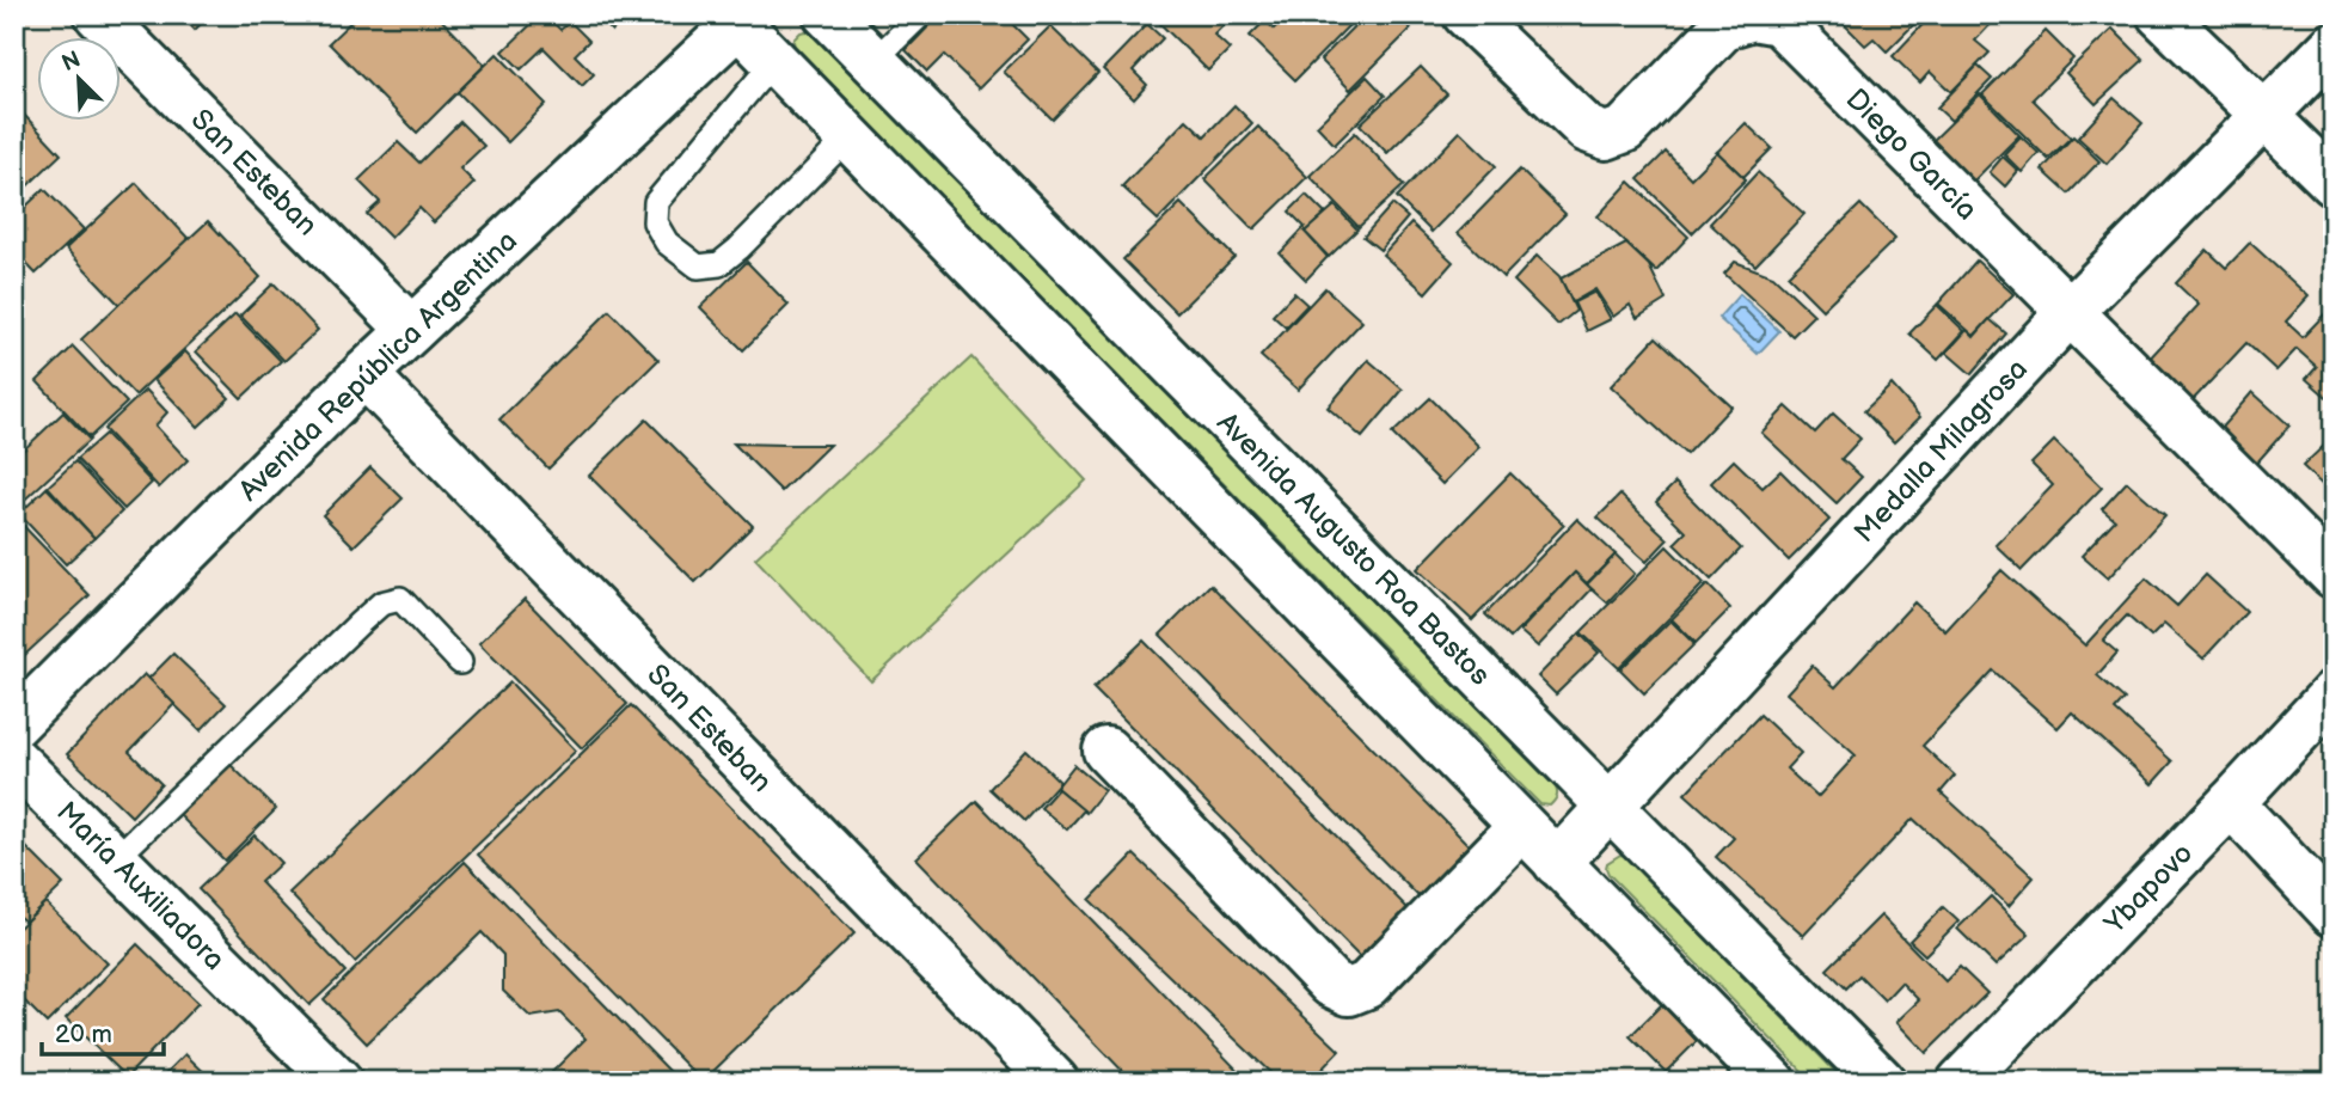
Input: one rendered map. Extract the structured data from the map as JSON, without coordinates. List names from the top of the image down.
{
  "streets": {
    "street": [
      "Diego García",
      "San Esteban",
      "Avenida República Argentina",
      "Medalla Milagrosa",
      "Avenida Augusto Roa Bastos",
      "María Auxiliadora",
      "Ybapovo"
    ]
  },
  "crossings": [
    ["Diego García", "Medalla Milagrosa"],
    ["San Esteban", "Avenida República Argentina"],
    ["Medalla Milagrosa", "Avenida Augusto Roa Bastos"]
  ],
  "scale_bar": "20 m",
  "north": "top left"
}
